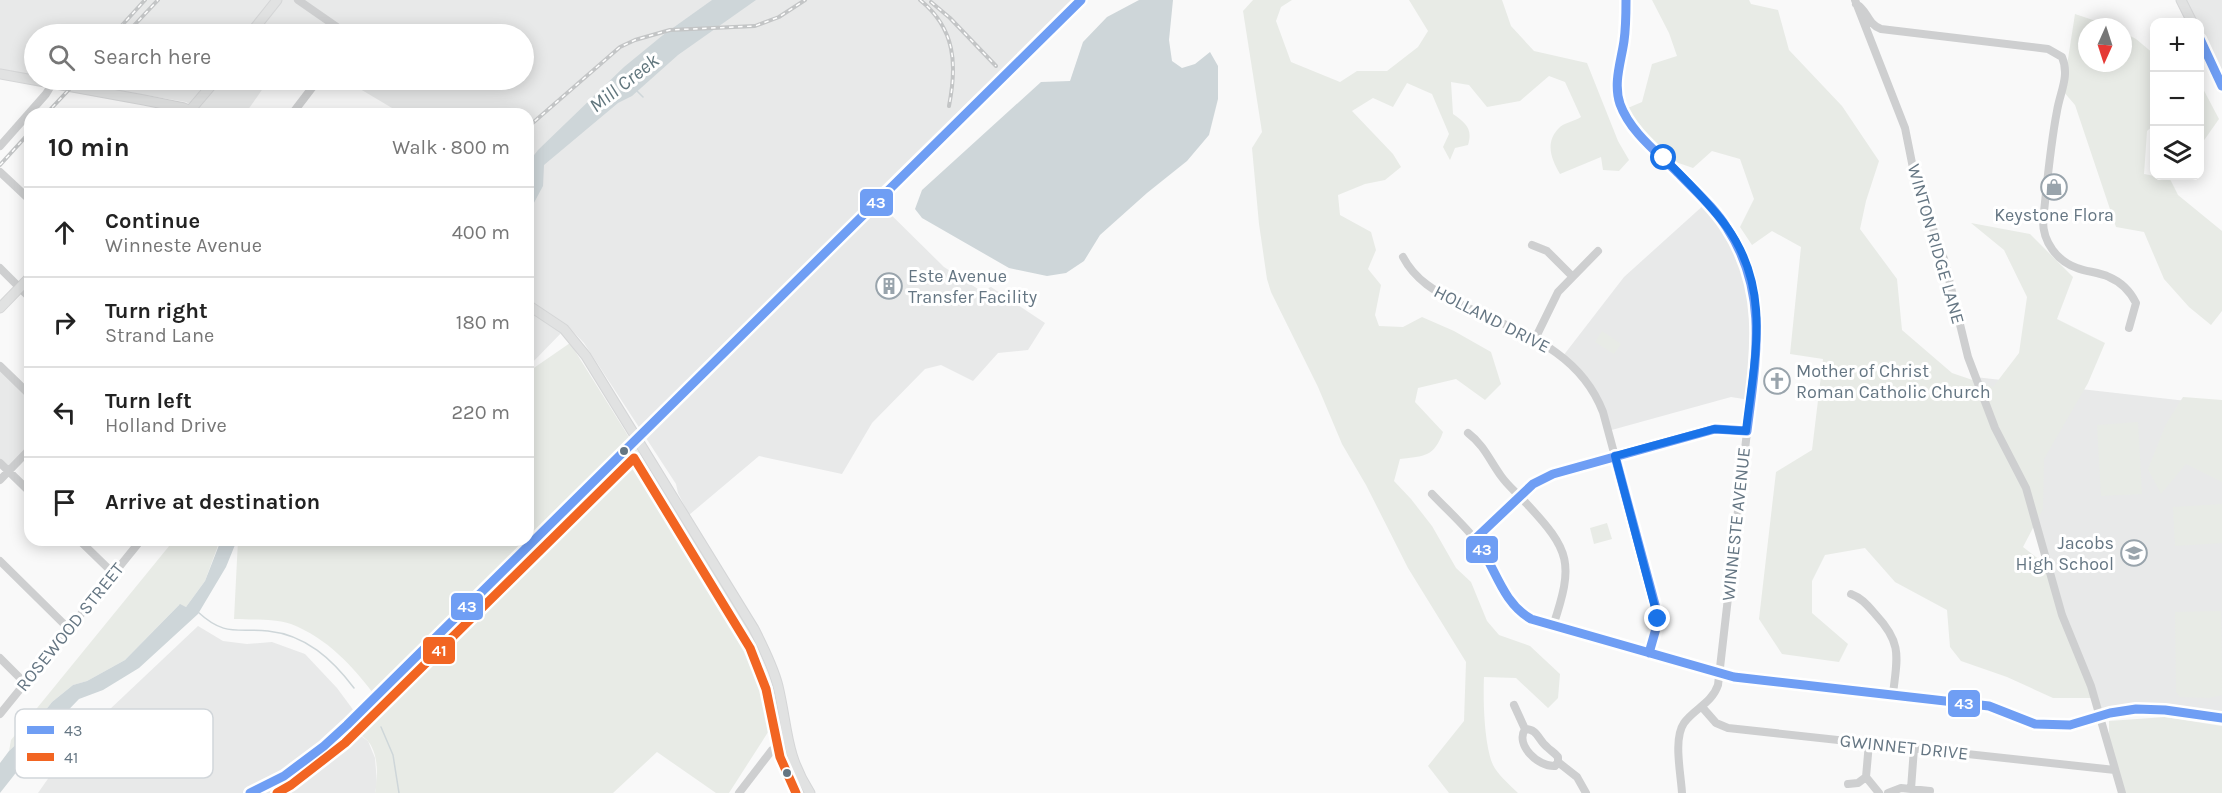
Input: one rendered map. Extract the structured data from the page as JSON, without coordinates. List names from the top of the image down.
{
  "streets": {
    "street": [
      "WINTON RIDGE LANE",
      "HOLLAND DRIVE",
      "WINNESTE AVENUE",
      "ROSEWOOD STREET",
      "GWINNET DRIVE"
    ]
  },
  "crossings": [
    ["WINTON RIDGE LANE", "GWINNET DRIVE"],
    ["WINNESTE AVENUE", "GWINNET DRIVE"]
  ],
  "water": ["Mill Creek"],
  "places": {
    "shop": ["Keystone Flora"],
    "building": ["Este Avenue Transfer Facility"],
    "church": ["Mother of Christ Roman Catholic Church"],
    "school or university": ["Jacobs High School"]
  },
  "lines": ["transit line 43", "transit line 41"],
  "legend": ["43", "41"],
  "north": "bottom",
  "page": {
    "map_buttons": ["+", "−"],
    "search": "Search here",
    "heading": ["10 min", "Walk · 800 m"],
    "list": [
      ["Continue", "Winneste Avenue", "400 m"],
      ["Turn right", "Strand Lane", "180 m"],
      ["Turn left", "Holland Drive", "220 m"],
      "Arrive at destination"
    ]
  }
}
